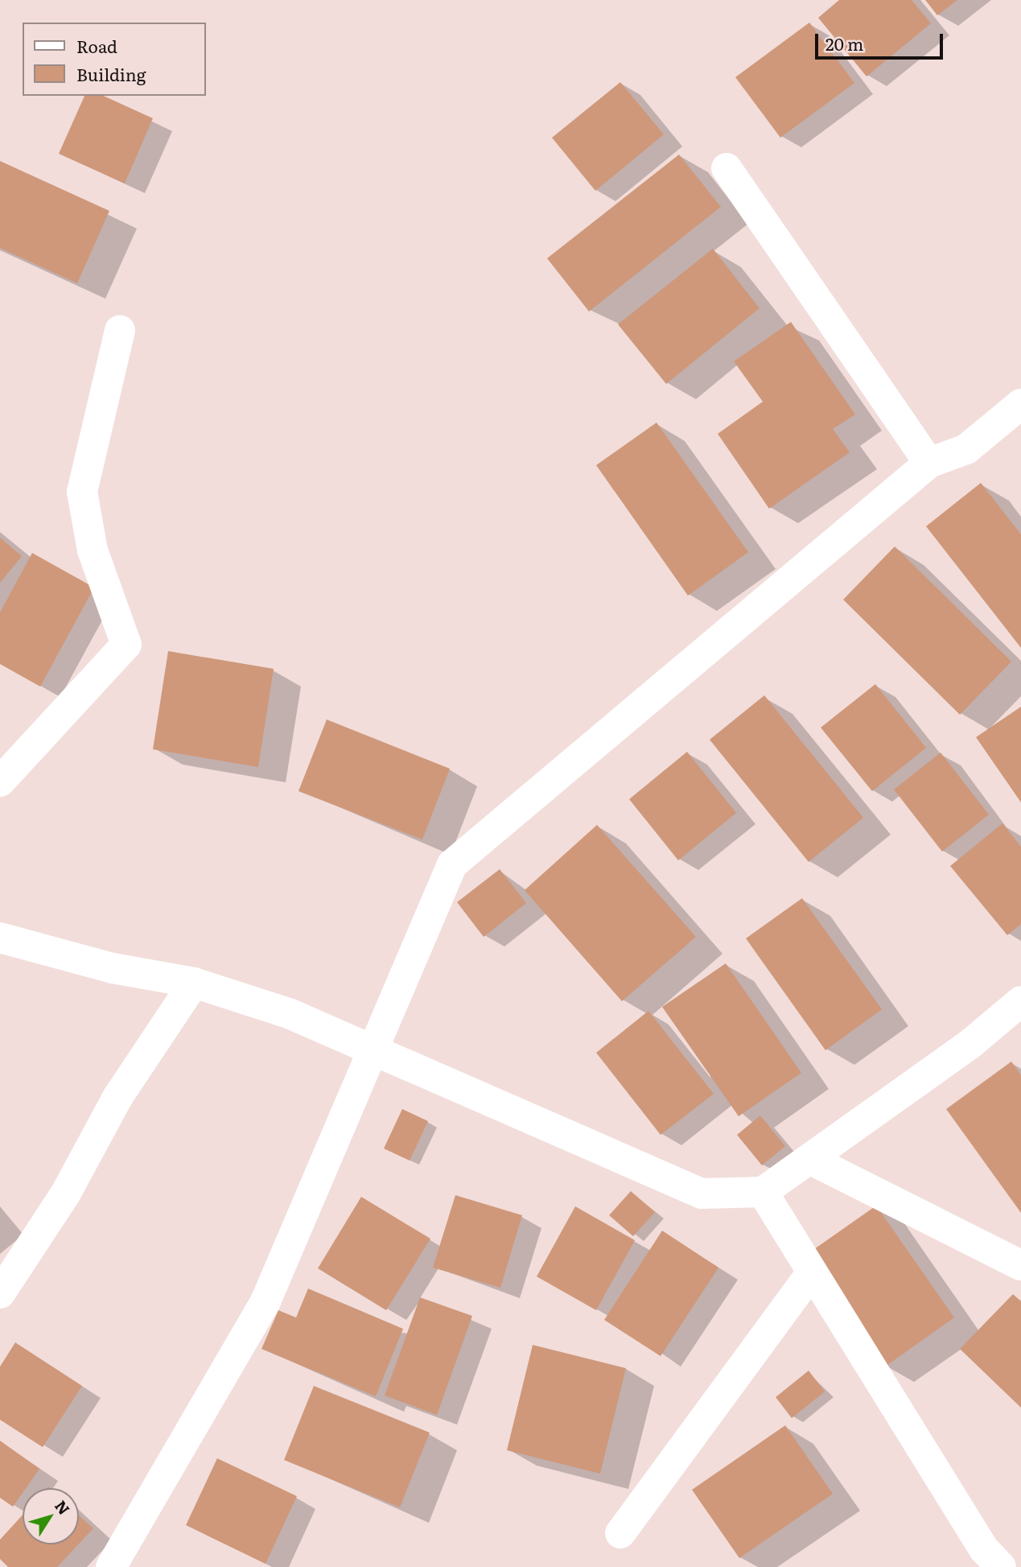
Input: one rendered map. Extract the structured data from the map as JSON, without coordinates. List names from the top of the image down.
{
  "legend": ["Road", "Building"],
  "scale_bar": "20 m",
  "north": "top right"
}
